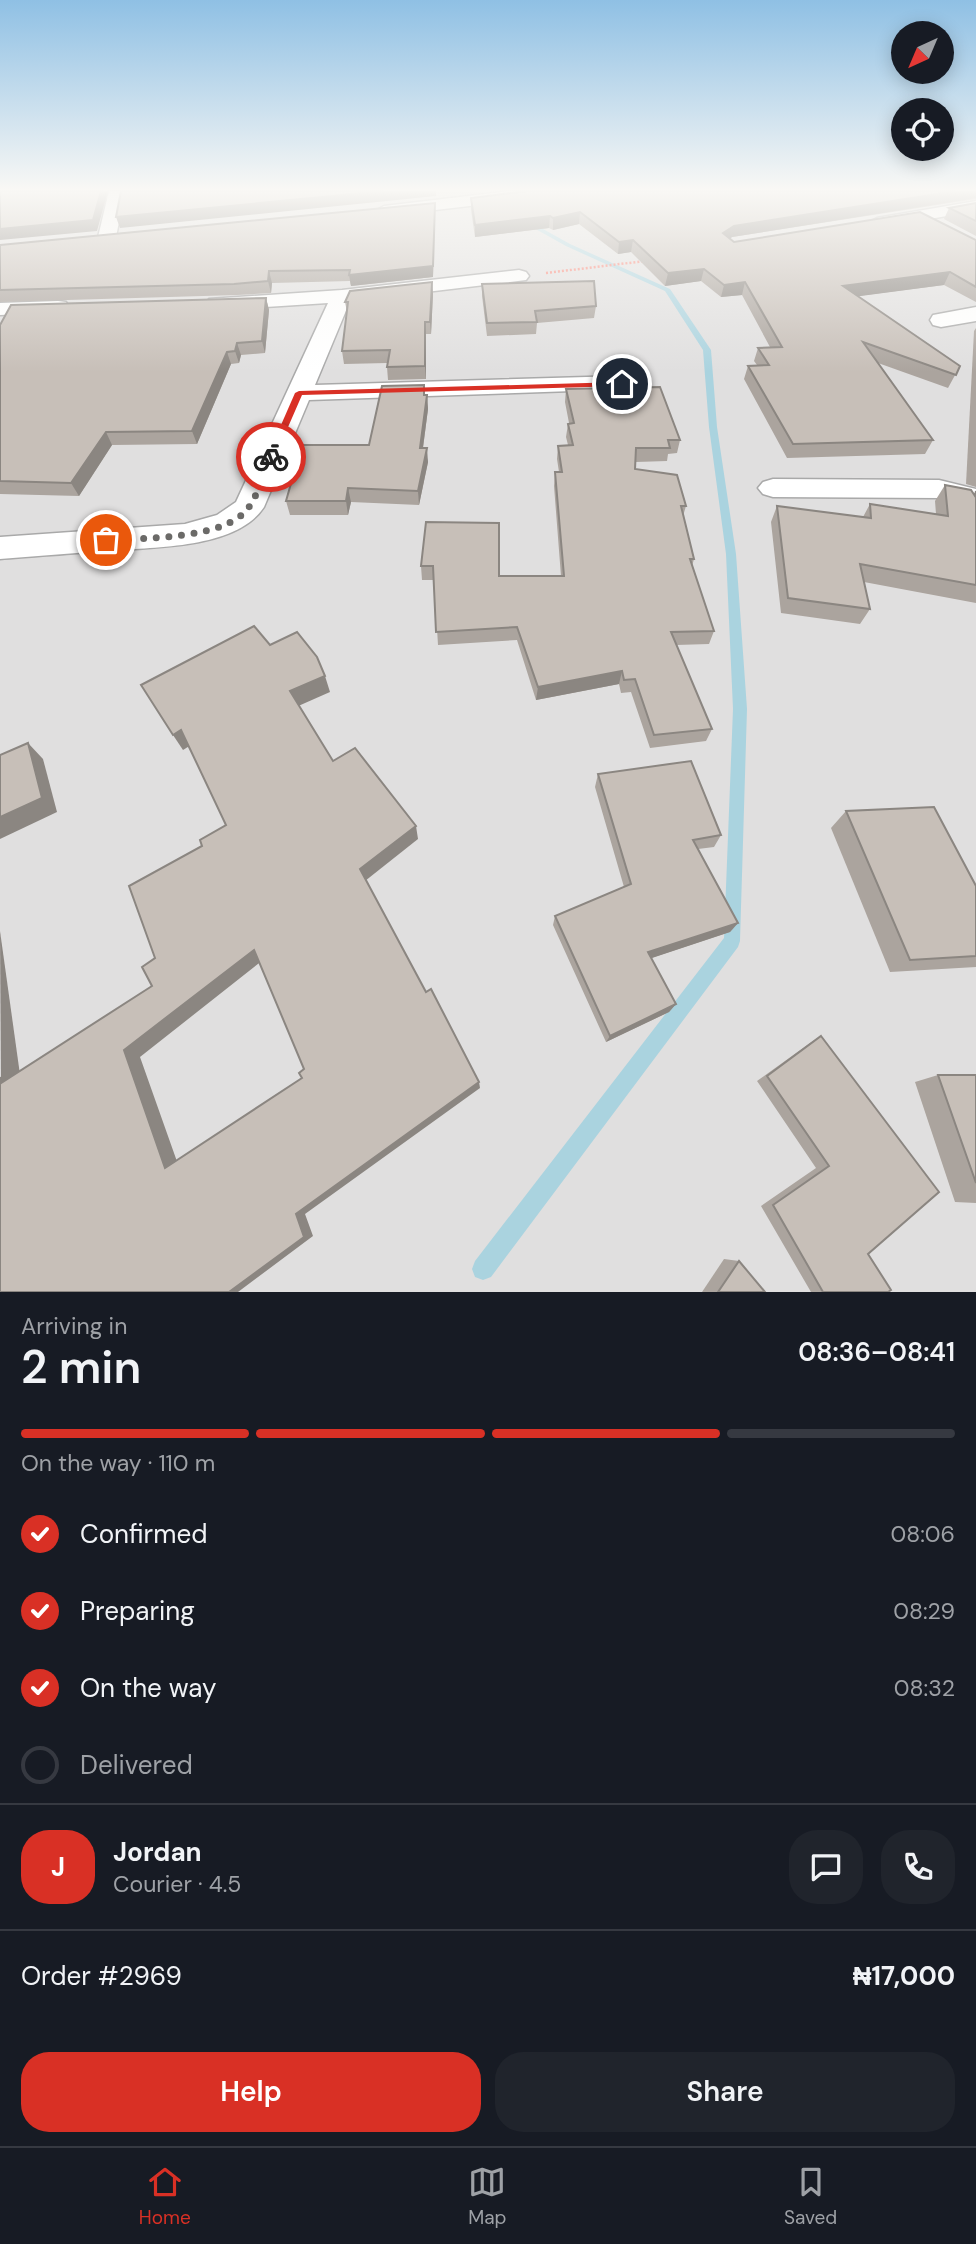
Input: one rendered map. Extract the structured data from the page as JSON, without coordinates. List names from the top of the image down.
{
  "north": "bottom left",
  "page": {
    "heading": ["2 min", "Arriving in", "08:36–08:41"],
    "panel": [
      "Jordan",
      "Courier · 4.5",
      "Order #2969",
      "₦17,000"
    ],
    "bar": "On the way · 110 m",
    "list": [
      ["Confirmed", "08:06"],
      ["Preparing", "08:29"],
      ["On the way", "08:32"],
      "Delivered"
    ],
    "round": "J",
    "buttons": ["Help", "Share"],
    "tabs": ["Home", "Map", "Saved"]
  }
}
